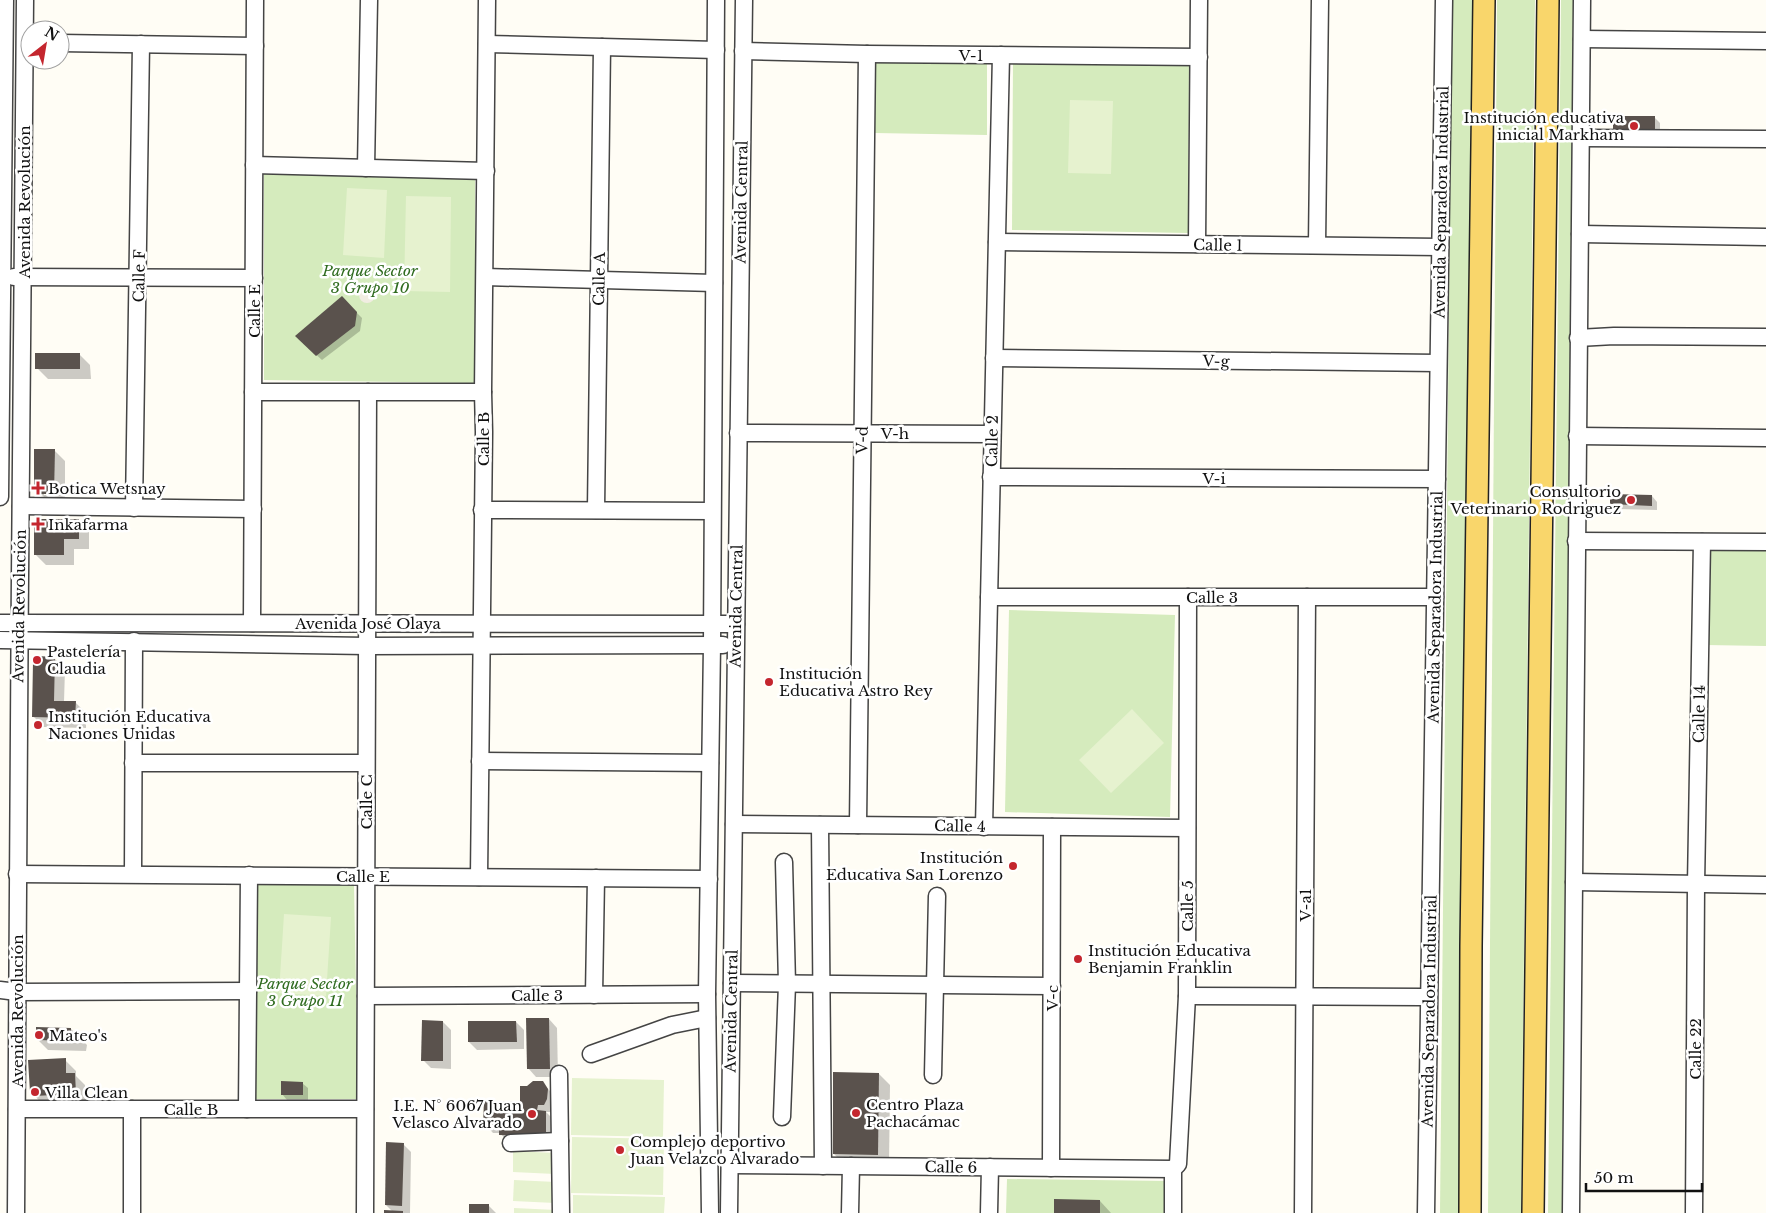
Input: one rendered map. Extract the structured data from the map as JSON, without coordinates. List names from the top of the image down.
{
  "streets": {
    "street": [
      "V-1",
      "Avenida Revolución",
      "Avenida Central",
      "Avenida Separadora Industrial",
      "Calle 1",
      "Calle F",
      "Calle A",
      "Calle E",
      "V-g",
      "V-h",
      "Calle B",
      "V-d",
      "Calle 2",
      "V-i",
      "Calle 3",
      "Avenida José Olaya",
      "Calle 14",
      "Calle C",
      "Calle 4",
      "V-a1",
      "Calle 5",
      "V-c",
      "Calle 22",
      "Calle 6"
    ]
  },
  "crossings": [
    ["V-1", "Avenida Central"],
    ["V-1", "V-d"],
    ["V-1", "Calle 2"],
    ["Avenida Revolución", "Calle E"],
    ["Avenida Revolución", "Calle B"],
    ["Avenida Revolución", "Avenida José Olaya"],
    ["Avenida Central", "Calle E"],
    ["Avenida Central", "V-h"],
    ["Avenida Central", "Calle 3"],
    ["Avenida Central", "Avenida José Olaya"],
    ["Avenida Central", "Calle 4"],
    ["Avenida Central", "Calle 6"],
    ["Avenida Separadora Industrial", "Calle 1"],
    ["Avenida Separadora Industrial", "V-g"],
    ["Avenida Separadora Industrial", "V-i"],
    ["Avenida Separadora Industrial", "Calle 3"],
    ["Calle 1", "Calle 2"],
    ["Calle E", "Calle B"],
    ["Calle E", "Avenida José Olaya"],
    ["Calle E", "Calle C"],
    ["V-g", "Calle 2"],
    ["V-h", "V-d"],
    ["V-h", "Calle 2"],
    ["Calle B", "Avenida José Olaya"],
    ["Calle B", "Calle C"],
    ["V-d", "Calle 4"],
    ["Calle 2", "V-i"],
    ["Calle 2", "Calle 3"],
    ["Calle 2", "Calle 4"],
    ["Calle 3", "Calle C"],
    ["Calle 3", "V-a1"],
    ["Calle 3", "Calle 5"],
    ["Avenida José Olaya", "Calle C"],
    ["Calle 14", "Calle 22"],
    ["Calle 4", "Calle 5"],
    ["Calle 4", "V-c"],
    ["Calle 5", "Calle 6"],
    ["V-c", "Calle 6"]
  ],
  "parks": ["Parque Sector 3 Grupo 10", "Parque Sector 3 Grupo 11"],
  "places": {
    "other": [
      "Institución educativa inicial Markham",
      "Consultorio Veterinario Rodriguez",
      "Pastelería Claudia",
      "Institución Educativa Astro Rey",
      "Institución Educativa Naciones Unidas",
      "Institución Educativa San Lorenzo",
      "Institución Educativa Benjamin Franklin",
      "Mateo's",
      "Villa Clean",
      "Centro Plaza Pachacámac",
      "I.E. N° 6067 Juan Velasco Alvarado",
      "Complejo deportivo Juan Velazco Alvarado"
    ],
    "health": ["Botica Wetsnay", "Inkafarma"]
  },
  "scale_bar": "50 m",
  "north": "top right"
}
